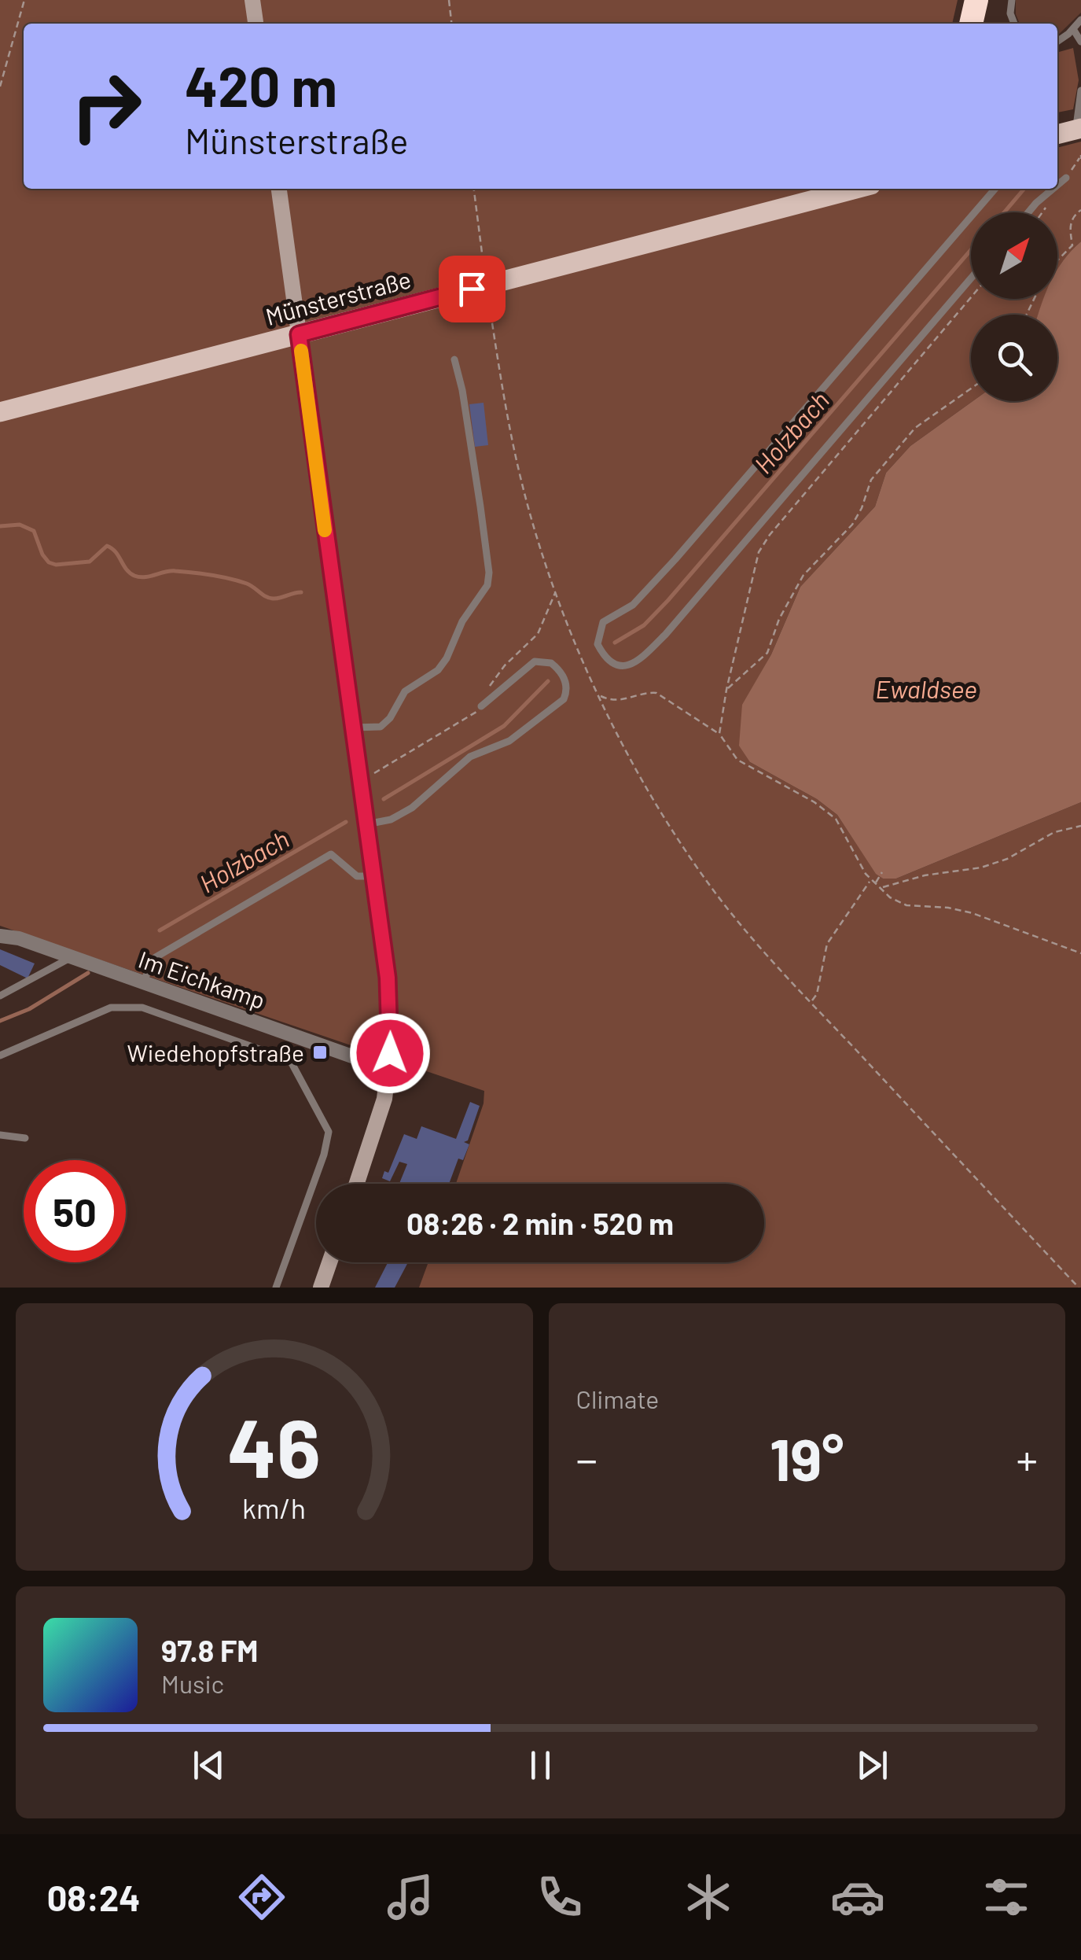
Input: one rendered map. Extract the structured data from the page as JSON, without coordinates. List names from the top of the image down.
{
  "streets": {
    "main road": ["Münsterstraße"],
    "street": ["Im Eichkamp"]
  },
  "water": ["Holzbach", "Ewaldsee"],
  "places": {
    "transit": ["Wiedehopfstraße"]
  },
  "north": "top right",
  "page": {
    "turn": ["420 m", "Münsterstraße"],
    "limit": "50",
    "trip": "08:26 · 2 min · 520 m",
    "tile": "Climate",
    "heat": ["−", "19°", "+"],
    "song": ["97.8 FM", "Music"],
    "tabs": "08:24",
    "gauge": ["46", "km/h"]
  }
}
